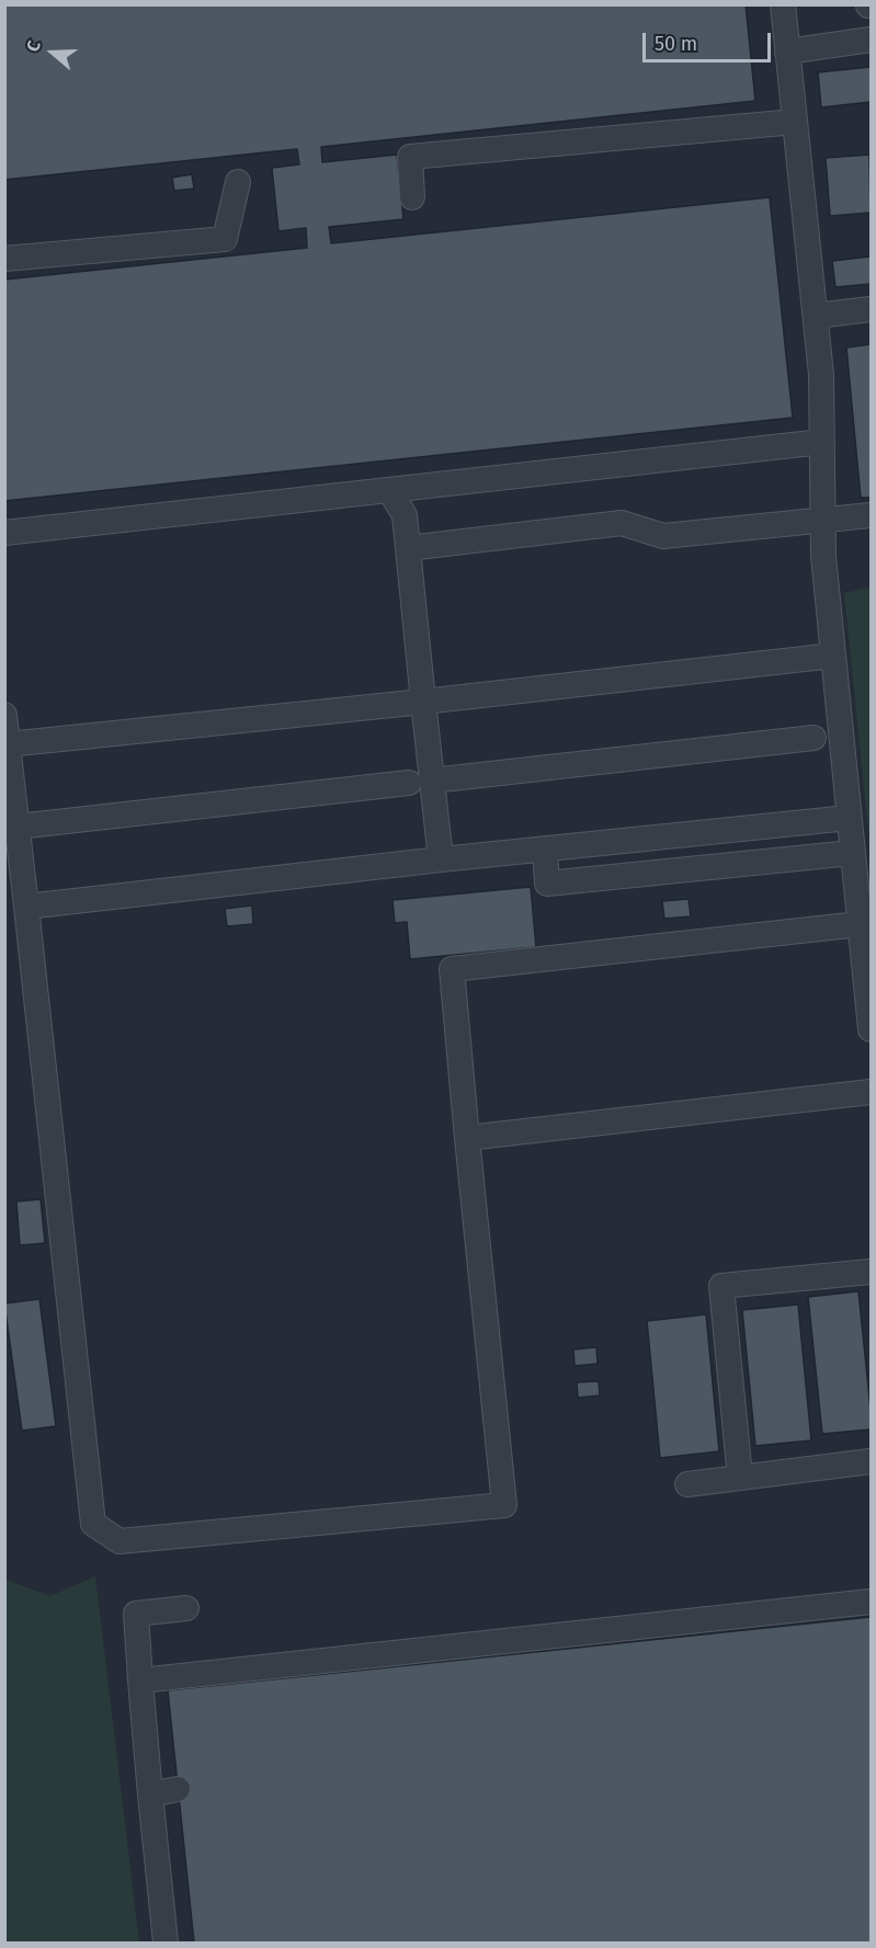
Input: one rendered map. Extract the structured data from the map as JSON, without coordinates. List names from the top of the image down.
{
  "scale_bar": "50 m",
  "north": "left"
}
